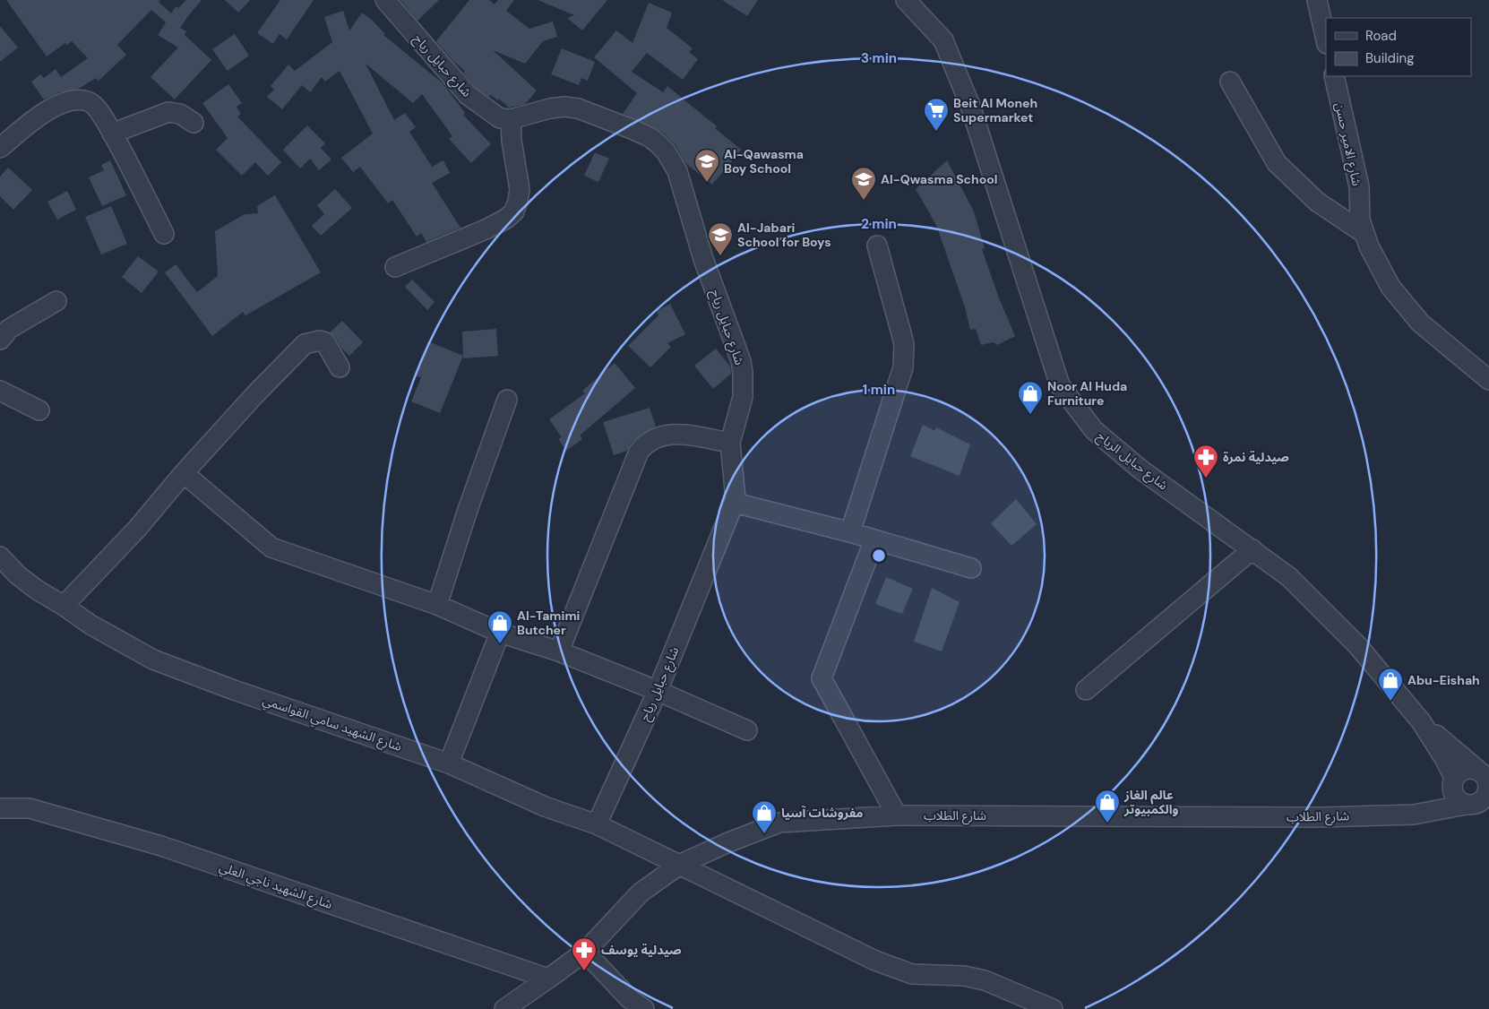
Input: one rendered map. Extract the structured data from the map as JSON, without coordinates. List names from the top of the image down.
{
  "streets": {
    "street": [
      "شارع حبايل رياح",
      "شارع الامير حسن",
      "شارع حبايل الرياح",
      "شارع الشهيد سامي القواسمي",
      "شارع الطلاب",
      "شارع الشهيد ناجي العلي"
    ]
  },
  "crossings": [
    ["شارع حبايل رياح", "شارع الشهيد سامي القواسمي"],
    ["شارع الشهيد سامي القواسمي", "شارع الطلاب"],
    ["شارع الطلاب", "شارع الشهيد ناجي العلي"]
  ],
  "places": {
    "supermarket": ["Beit Al Moneh Supermarket"],
    "school or university": ["Al-Qawasma Boy School", "Al-Qwasma School", "Al-Jabari School for Boys"],
    "shop": [
      "Noor Al Huda Furniture",
      "Al-Tamimi Butcher",
      "Abu-Eishah",
      "عالم الغاز والكمبيوتر",
      "مفروشات آسيا"
    ],
    "pharmacy": ["صيدلية نمرة", "صيدلية يوسف"]
  },
  "legend": ["Road", "Building"],
  "rings": ["3 min", "2 min", "1 min"]
}
